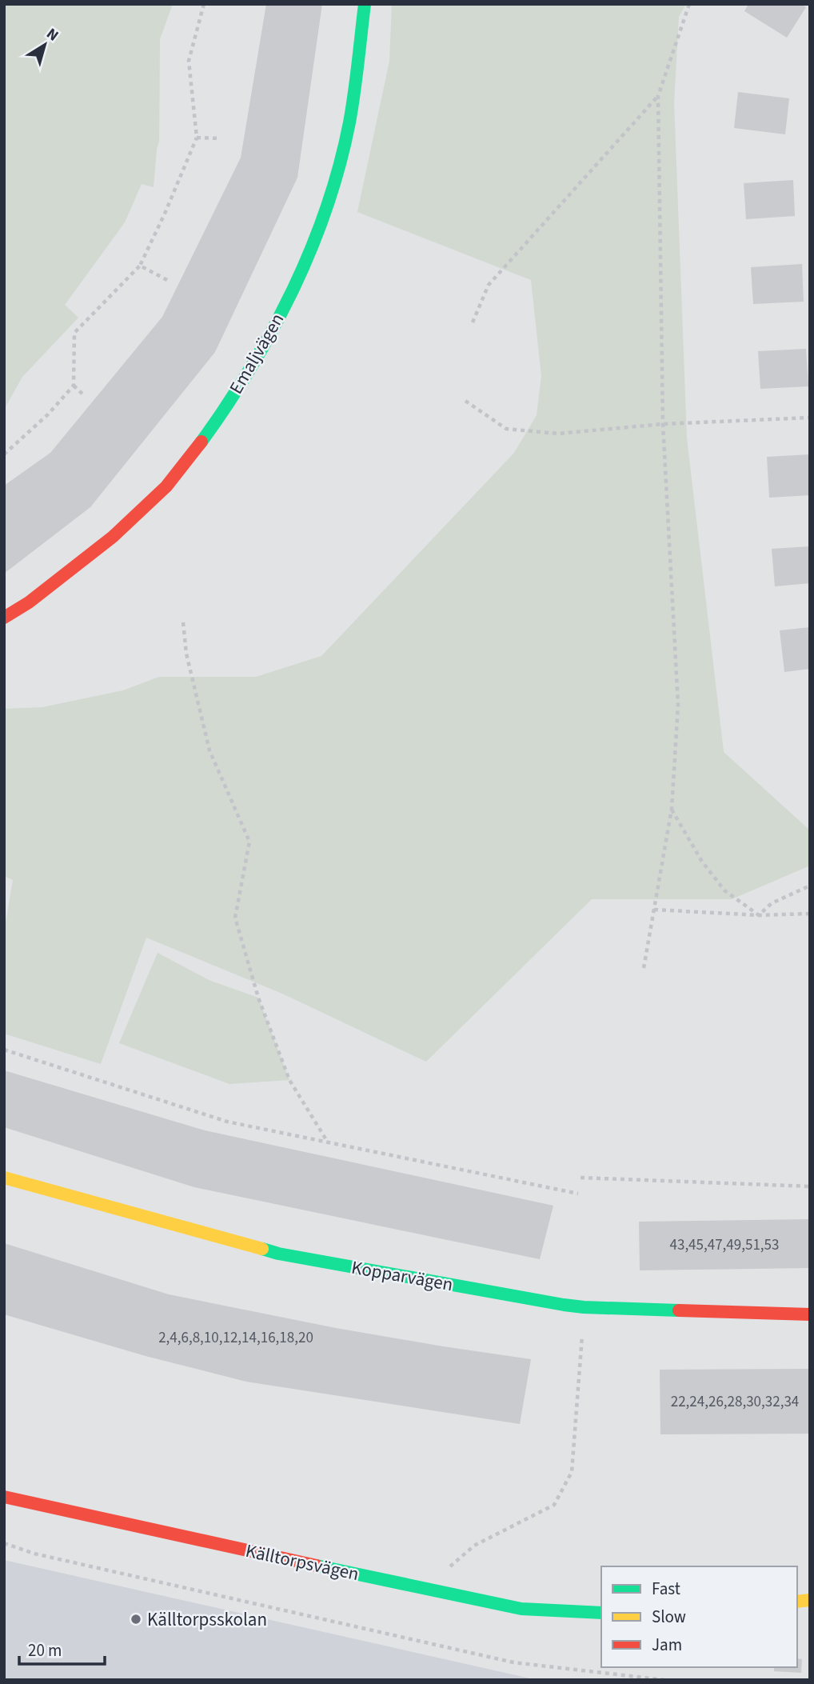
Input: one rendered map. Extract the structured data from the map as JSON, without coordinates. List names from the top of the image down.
{
  "streets": {
    "street": ["Emaljvägen", "Kopparvägen", "Källtorpsvägen"]
  },
  "places": ["Källtorpsskolan"],
  "house_numbers": ["43,45,47,49,51,53", "2,4,6,8,10,12,14,16,18,20", "22,24,26,28,30,32,34"],
  "legend": ["Fast", "Slow", "Jam"],
  "scale_bar": "20 m",
  "north": "top right"
}
